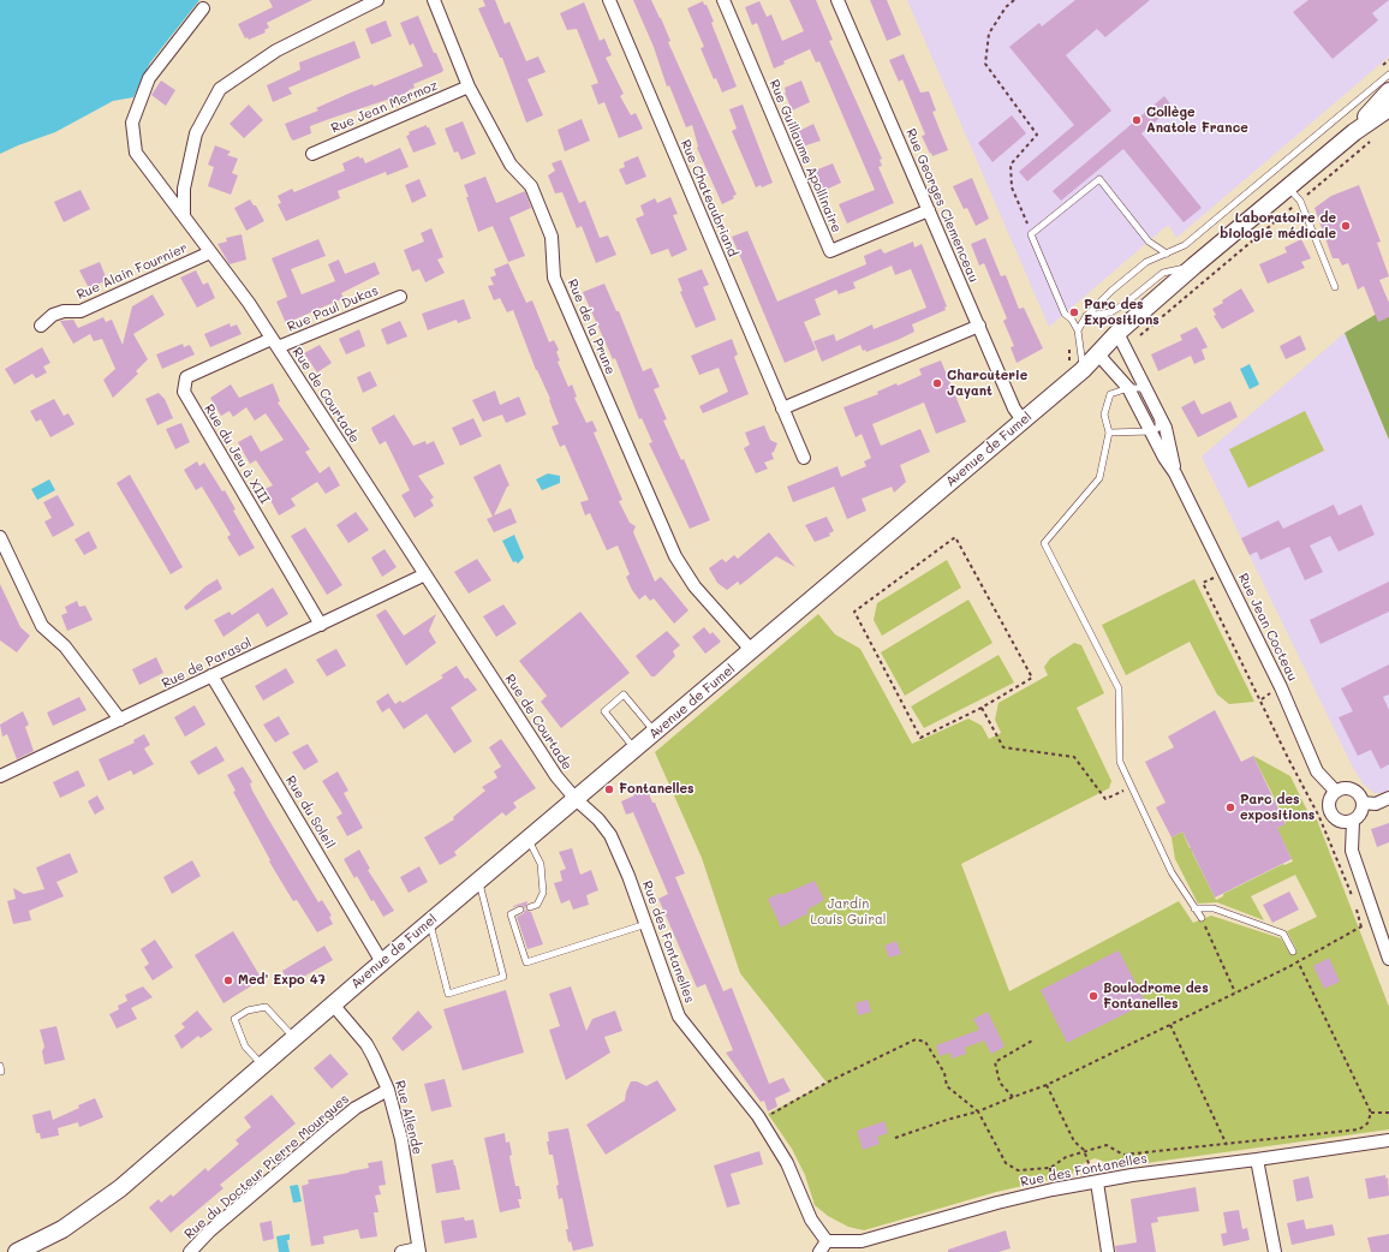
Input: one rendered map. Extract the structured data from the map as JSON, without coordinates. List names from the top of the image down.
{
  "streets": {
    "main road": ["Avenue de Fumel"],
    "street": [
      "Rue Jean Mermoz",
      "Rue Guillaume Apollinaire",
      "Rue Chateaubriand",
      "Rue Georges Clemenceau",
      "Rue Alain Fournier",
      "Rue Paul Dukas",
      "Rue de la Prune",
      "Rue de Courtade",
      "Rue du Jeu à XIII",
      "Rue Jean Cocteau",
      "Rue de Parasol",
      "Rue du Soleil",
      "Rue des Fontanelles",
      "Rue Allende",
      "Rue du Docteur Pierre Mourgues"
    ]
  },
  "crossings": [
    ["Rue Jean Mermoz", "Rue de la Prune"],
    ["Rue Guillaume Apollinaire", "Rue Georges Clemenceau"],
    ["Rue Georges Clemenceau", "Avenue de Fumel"],
    ["Rue Alain Fournier", "Rue de Courtade"],
    ["Rue Paul Dukas", "Rue de Courtade"],
    ["Rue Paul Dukas", "Rue du Jeu à XIII"],
    ["Rue de la Prune", "Avenue de Fumel"],
    ["Rue de Courtade", "Avenue de Fumel"],
    ["Rue de Courtade", "Rue du Jeu à XIII"],
    ["Rue de Courtade", "Rue de Parasol"],
    ["Rue de Courtade", "Rue des Fontanelles"],
    ["Avenue de Fumel", "Rue Jean Cocteau"],
    ["Avenue de Fumel", "Rue du Soleil"],
    ["Avenue de Fumel", "Rue des Fontanelles"],
    ["Avenue de Fumel", "Rue Allende"],
    ["Rue du Jeu à XIII", "Rue de Parasol"],
    ["Rue de Parasol", "Rue du Soleil"],
    ["Rue Allende", "Rue du Docteur Pierre Mourgues"]
  ],
  "parks": ["Jardin Louis Guiral"],
  "places": [
    "Collège Anatole France",
    "Laboratoire de biologie médicale",
    "Parc des Expositions",
    "Charcuterie Jayant",
    "Fontanelles",
    "Parc des expositions",
    "Med' Expo 47",
    "Boulodrome des Fontanelles"
  ]
}
